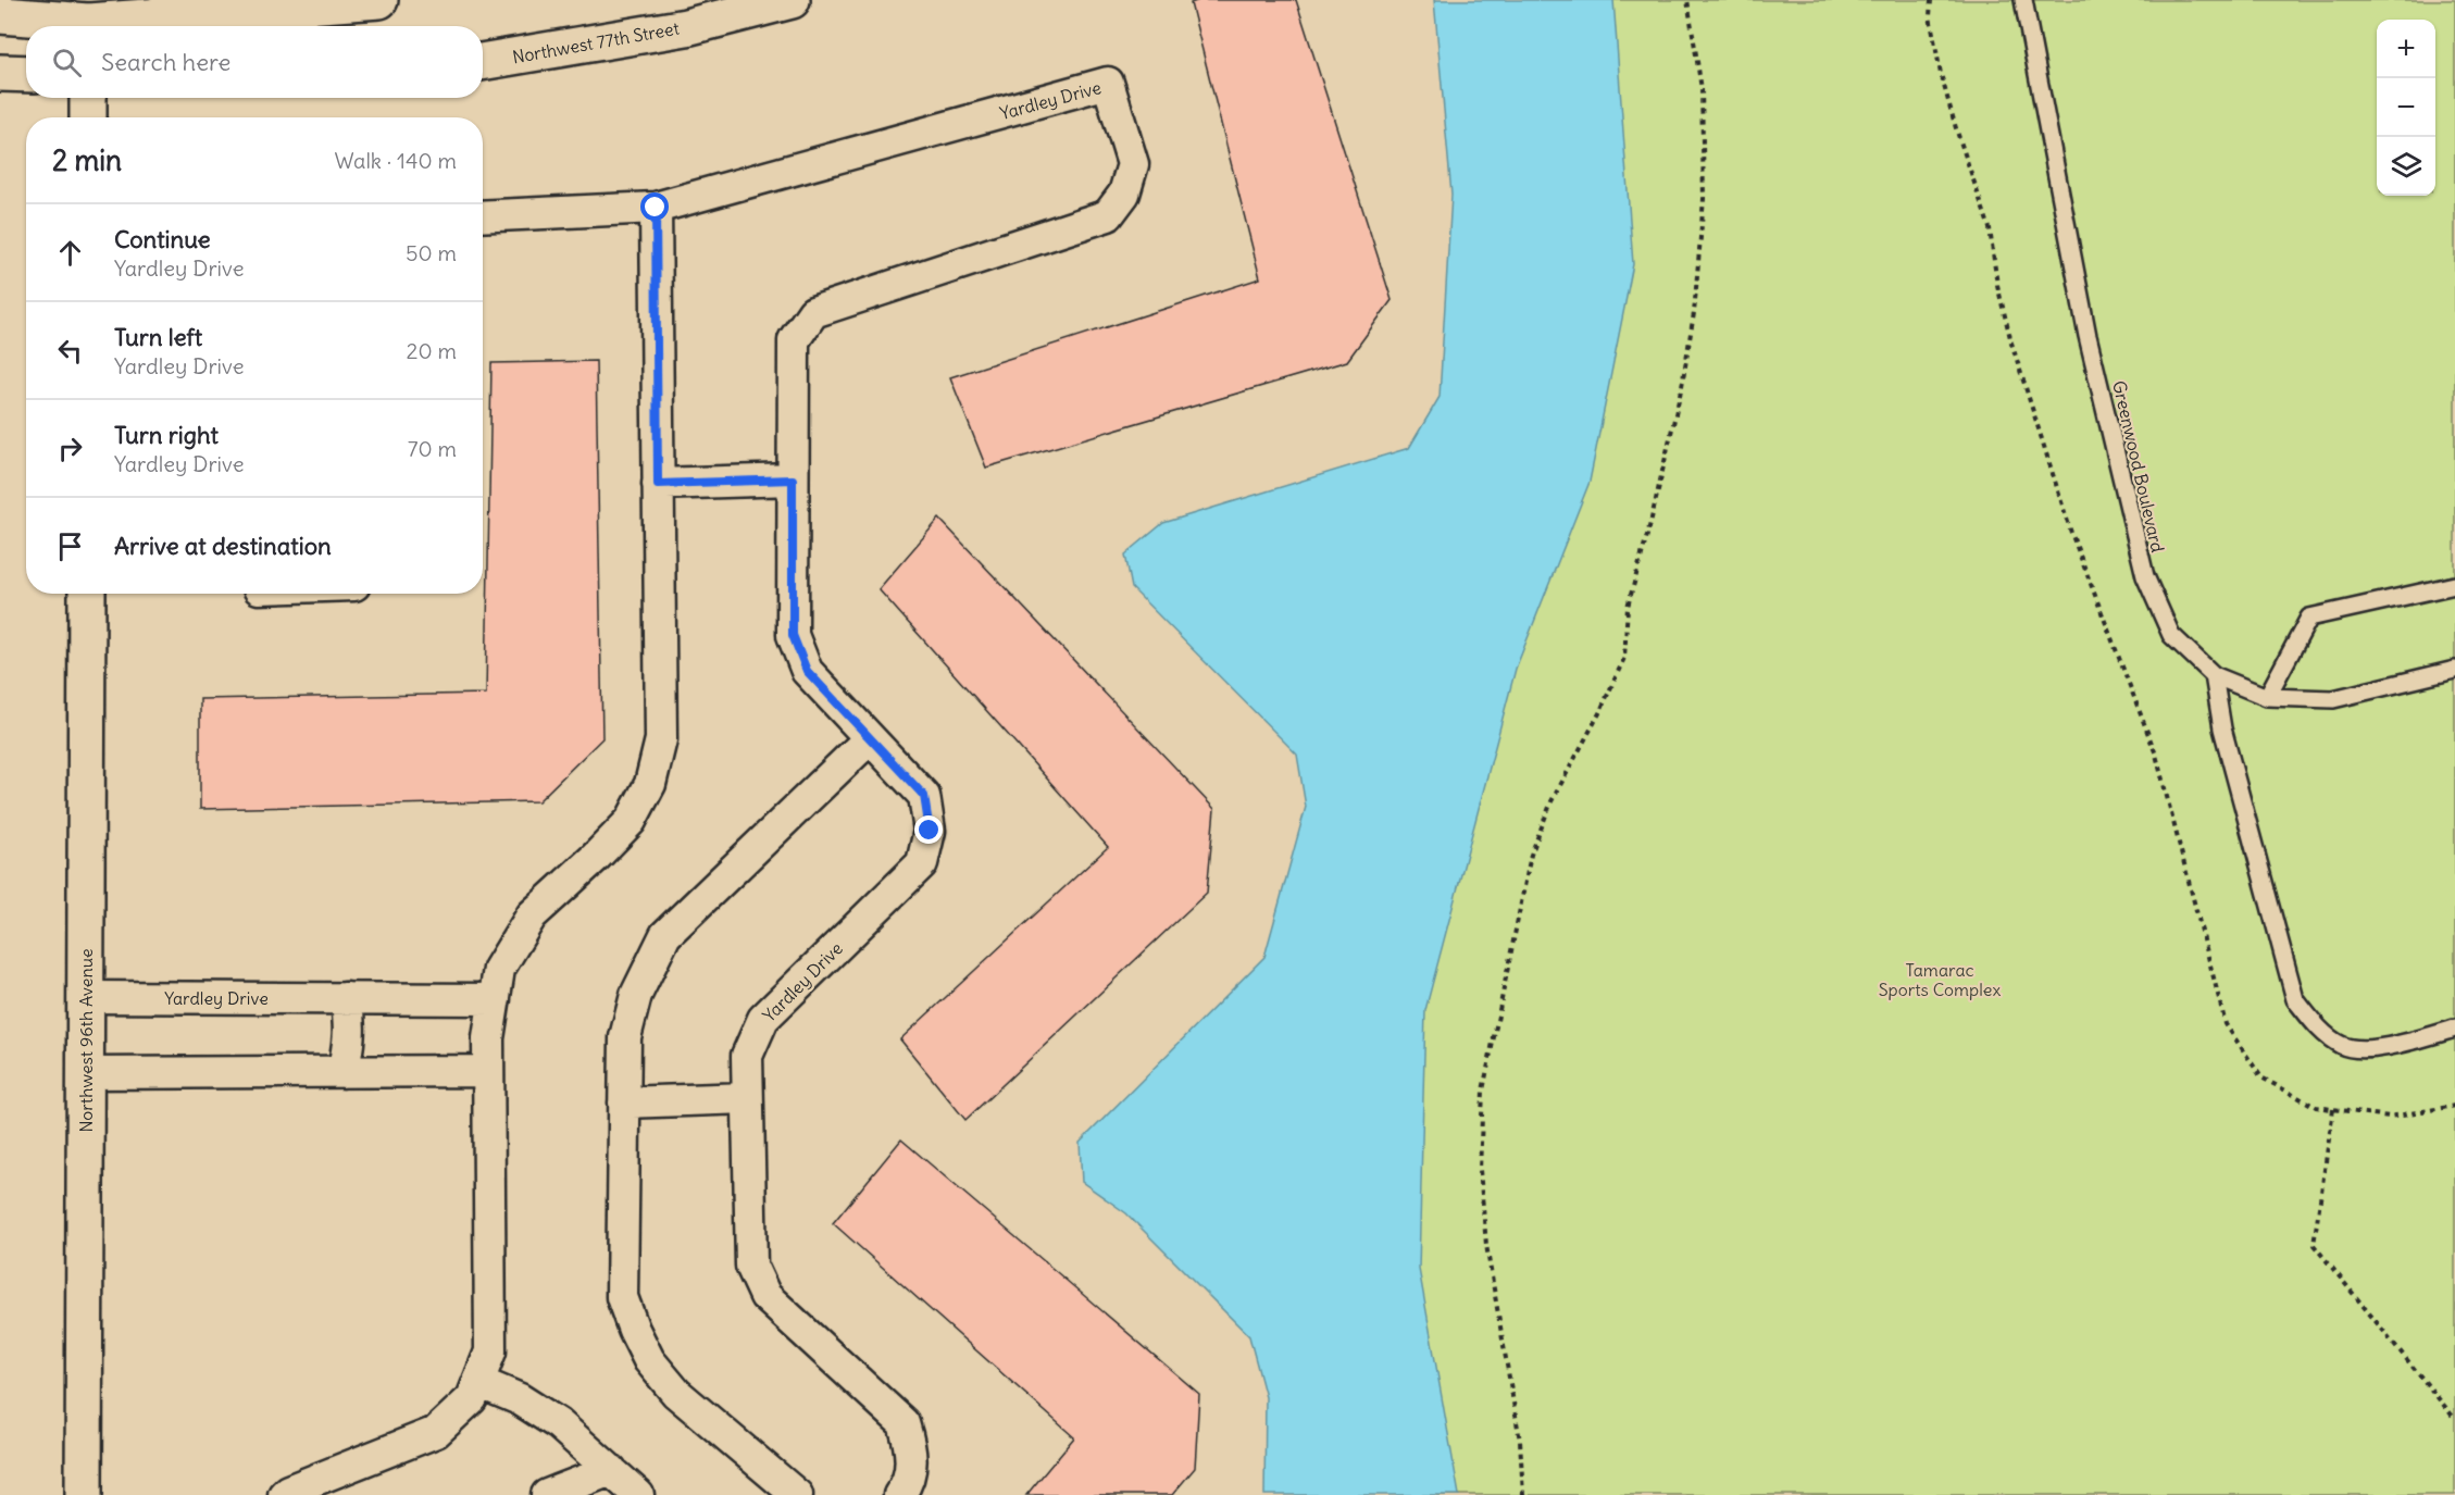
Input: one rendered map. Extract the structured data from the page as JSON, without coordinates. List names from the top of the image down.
{
  "streets": {
    "street": ["Northwest 77th Street", "Yardley Drive", "Northwest 96th Avenue"],
    "lane": ["Greenwood Boulevard"]
  },
  "crossings": [
    ["Yardley Drive", "Northwest 96th Avenue"]
  ],
  "parks": ["Tamarac Sports Complex"],
  "page": {
    "map_buttons": ["+", "−"],
    "search": "Search here",
    "heading": ["2 min", "Walk · 140 m"],
    "list": [
      ["Continue", "Yardley Drive", "50 m"],
      ["Turn left", "Yardley Drive", "20 m"],
      ["Turn right", "Yardley Drive", "70 m"],
      "Arrive at destination"
    ]
  }
}
